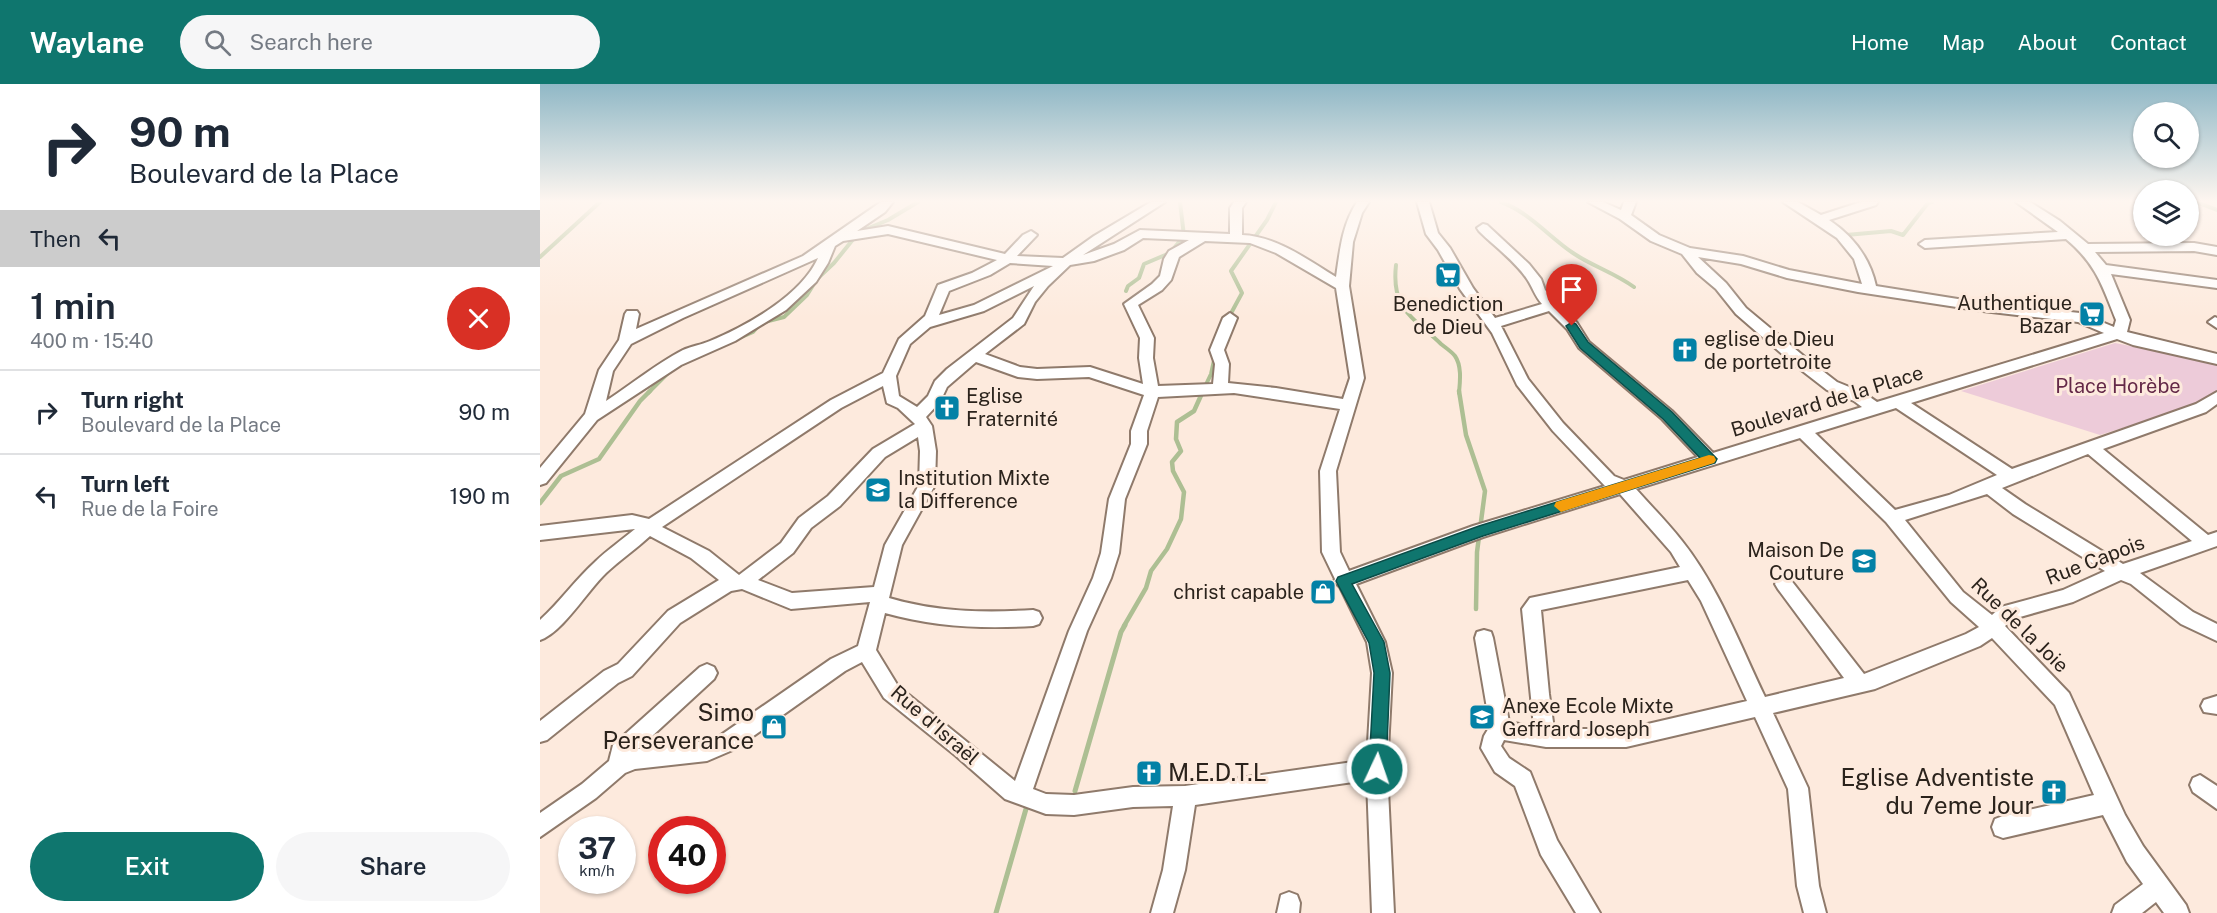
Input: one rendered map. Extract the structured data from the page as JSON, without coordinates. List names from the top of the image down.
{
  "streets": {
    "street": [
      "Boulevard de la Place",
      "Rue Capois",
      "Rue de la Joie",
      "Rue d'Israël"
    ]
  },
  "crossings": [
    ["Boulevard de la Place", "Rue de la Joie"],
    ["Rue Capois", "Rue de la Joie"]
  ],
  "parks": ["Place Horèbe"],
  "places": {
    "supermarket": ["Benediction de Dieu", "Authentique Bazar"],
    "church": [
      "eglise de Dieu de portetroite",
      "Eglise Fraternité",
      "M.E.D.T.L",
      "Eglise Adventiste du 7eme Jour"
    ],
    "school or university": ["Institution Mixte la Difference", "Maison De Couture", "Anexe Ecole Mixte Geffrard Joseph"],
    "shop": ["christ capable", "Simo Perseverance"]
  },
  "page": {
    "header": "Waylane",
    "search": "Search here",
    "nav": [
      "Home",
      "Map",
      "About",
      "Contact"
    ],
    "turn": ["90 m", "Boulevard de la Place"],
    "then": "Then",
    "heading": ["1 min", "400 m · 15:40"],
    "list": [
      {
        "name": "Turn right",
        "note": "Boulevard de la Place",
        "value": "90 m"
      },
      {
        "name": "Turn left",
        "note": "Rue de la Foire",
        "value": "190 m"
      }
    ],
    "speed": "37 km/h",
    "limit": "40",
    "buttons": ["Exit", "Share"]
  }
}
